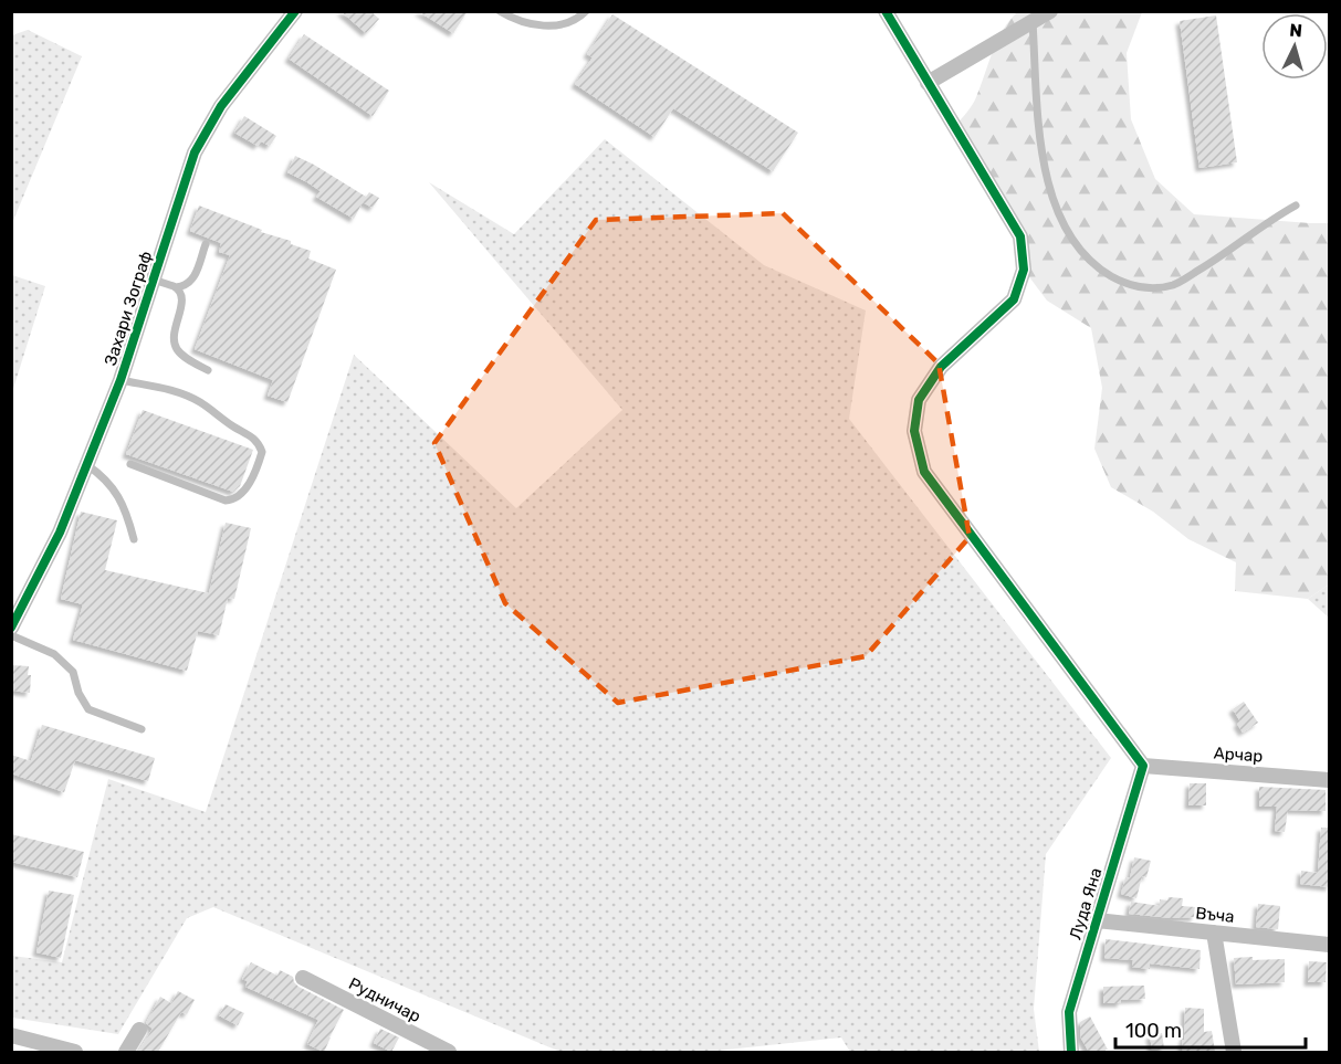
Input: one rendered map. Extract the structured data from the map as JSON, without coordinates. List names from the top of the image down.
{
  "streets": {
    "street": [
      "Захари Зограф",
      "Арчар",
      "Луда Яна",
      "Въча",
      "Рудничар"
    ]
  },
  "crossings": [
    ["Арчар", "Луда Яна"],
    ["Луда Яна", "Въча"]
  ],
  "scale_bar": "100 m",
  "north": "top"
}
